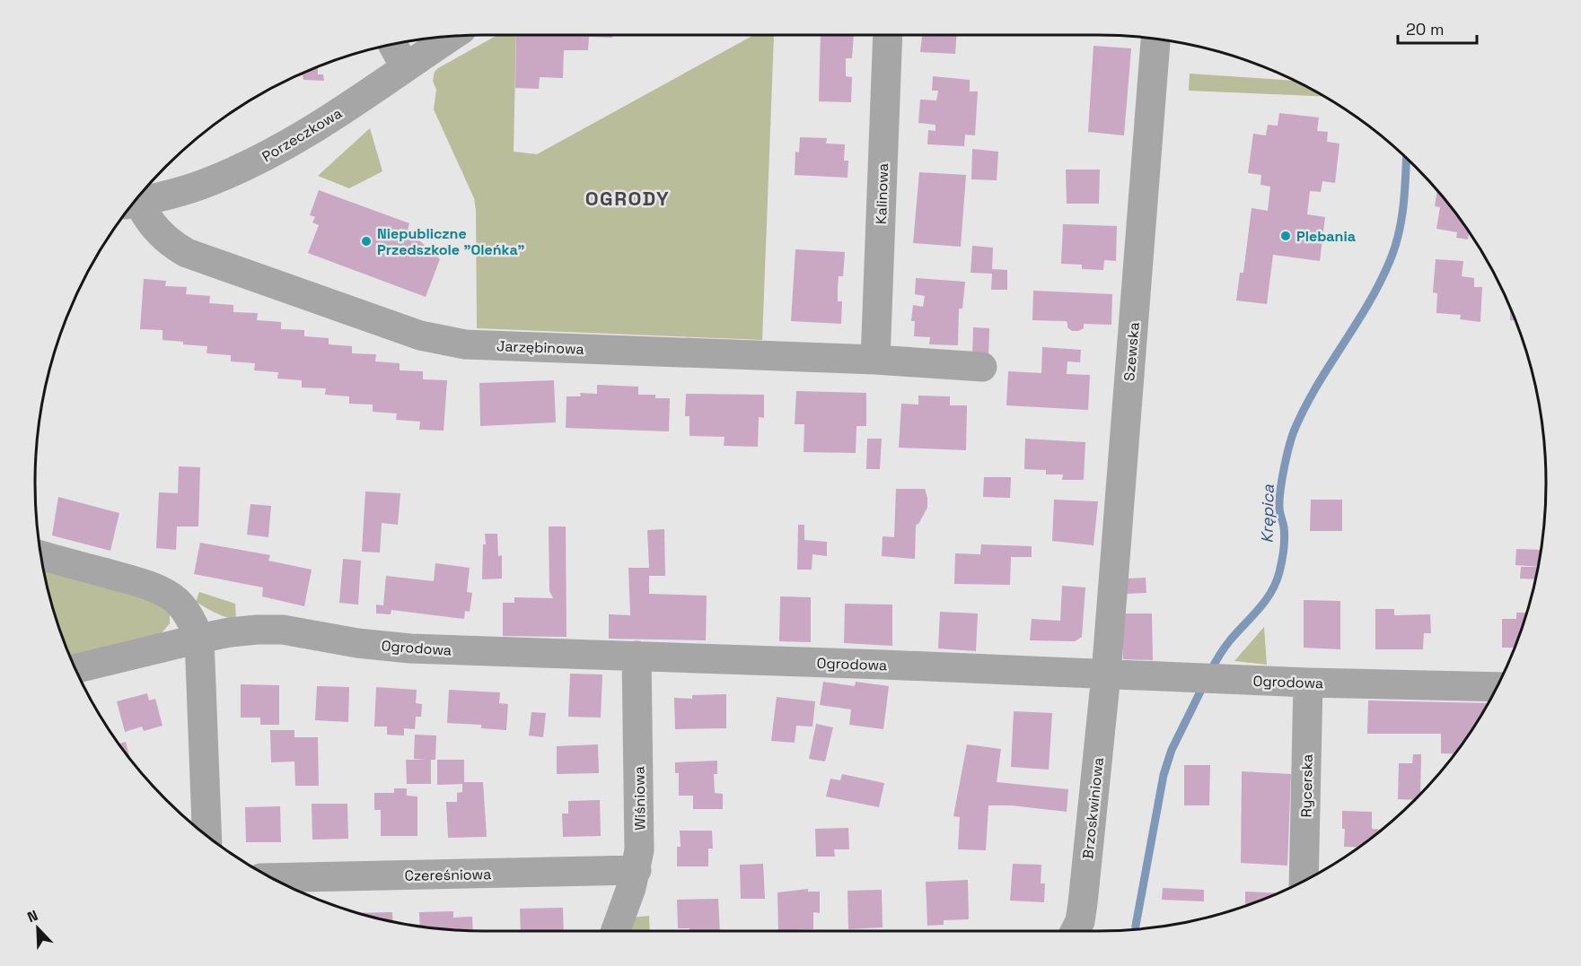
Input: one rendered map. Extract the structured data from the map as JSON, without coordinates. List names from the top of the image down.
{
  "streets": {
    "street": [
      "Porzeczkowa",
      "Kalinowa",
      "Jarzębinowa",
      "Szewska",
      "Ogrodowa",
      "Rycerska",
      "Wiśniowa",
      "Brzoskwiniowa",
      "Czereśniowa"
    ]
  },
  "crossings": [
    ["Kalinowa", "Jarzębinowa"],
    ["Szewska", "Ogrodowa"],
    ["Szewska", "Brzoskwiniowa"],
    ["Ogrodowa", "Rycerska"],
    ["Ogrodowa", "Wiśniowa"],
    ["Ogrodowa", "Brzoskwiniowa"],
    ["Wiśniowa", "Czereśniowa"]
  ],
  "districts": ["OGRODY"],
  "water": ["Krępica"],
  "places": ["Plebania", "Niepubliczne Przedszkole \"Oleńka\""],
  "scale_bar": "20 m",
  "north": "top left"
}
